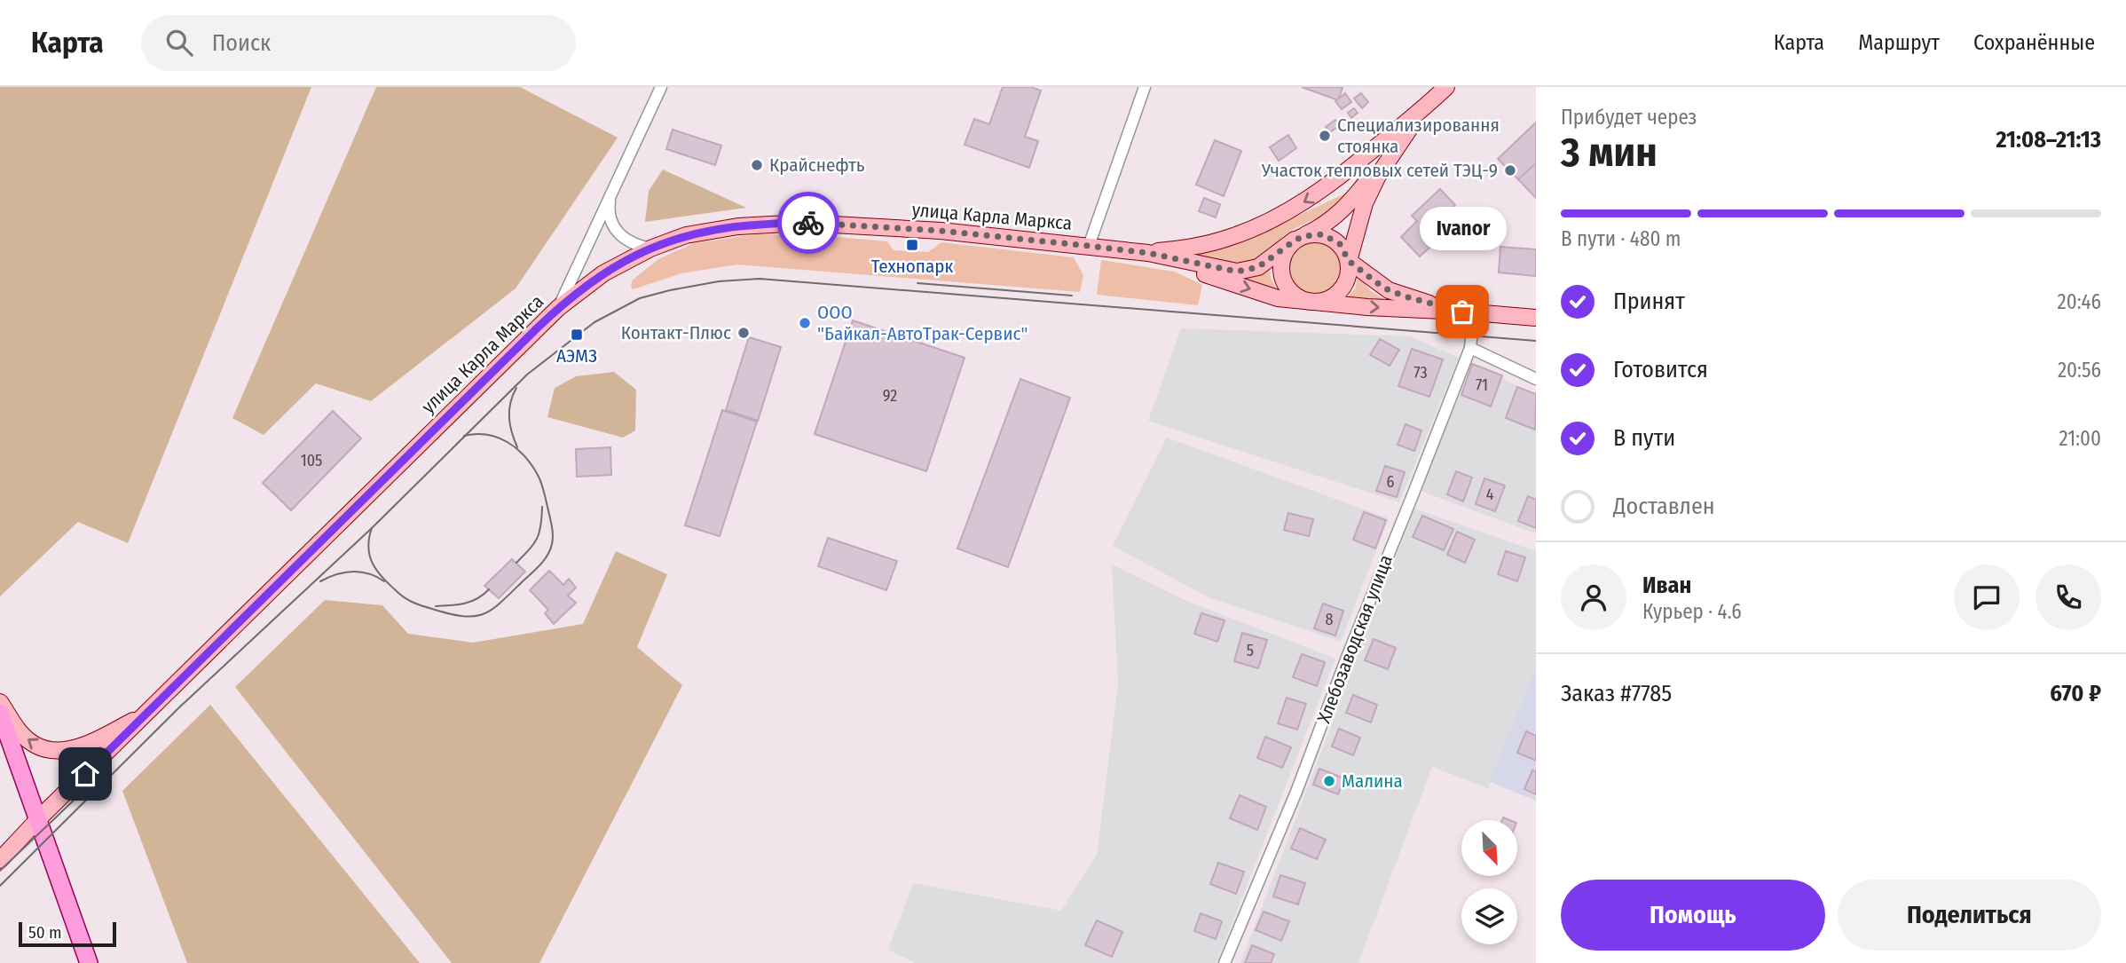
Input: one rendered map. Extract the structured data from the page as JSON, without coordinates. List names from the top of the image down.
{
  "streets": {
    "street": ["улица Карла Маркса", "Хлебозаводская улица"]
  },
  "crossings": [
    ["улица Карла Маркса", "Хлебозаводская улица"]
  ],
  "places": {
    "other": [
      "Специализировання стоянка",
      "Крайснефть",
      "Участок тепловых сетей ТЭЦ-9",
      "Ivanor",
      "ООО \"Байкал-АвтоТрак-Сервис\"",
      "Контакт-Плюс",
      "Малина"
    ],
    "transit": ["Технопарк", "АЭМЗ"]
  },
  "house_numbers": [
    "73",
    "71",
    "92",
    "105",
    "6",
    "4",
    "8",
    "5"
  ],
  "scale_bar": "50 m",
  "north": "bottom right",
  "page": {
    "header": "Карта",
    "search": "Поиск",
    "nav": ["Карта", "Маршрут", "Сохранённые"],
    "heading": ["3 мин", "Прибудет через", "21:08–21:13"],
    "panel": [
      "Иван",
      "Курьер · 4.6",
      "Заказ #7785",
      "670 ₽"
    ],
    "bar": "В пути · 480 m",
    "bubble": "Ivanor",
    "list": [
      ["Принят", "20:46"],
      ["Готовится", "20:56"],
      ["В пути", "21:00"],
      "Доставлен"
    ],
    "buttons": ["Помощь", "Поделиться"],
    "scale": "50 m"
  }
}
